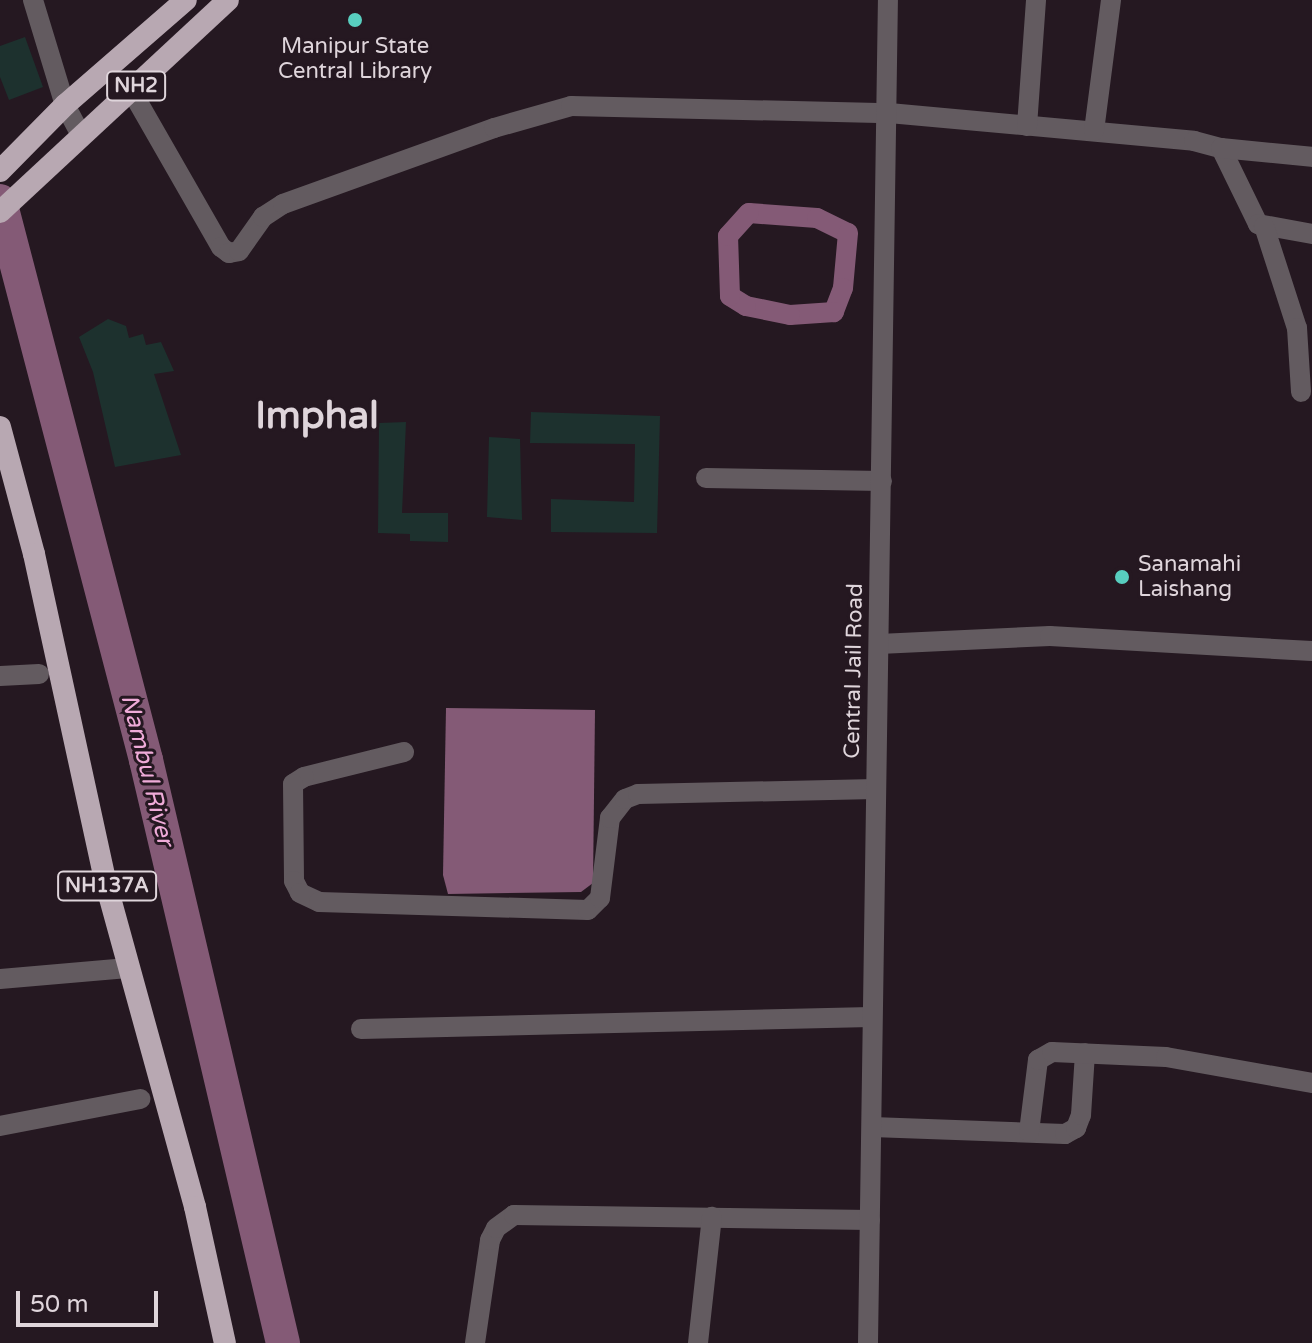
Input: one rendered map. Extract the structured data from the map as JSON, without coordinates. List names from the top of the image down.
{
  "streets": {
    "highway": ["NH2", "NH137A"],
    "street": ["Central Jail Road"]
  },
  "districts": ["Imphal"],
  "water": ["Nambul River"],
  "places": ["Manipur State Central Library", "Sanamahi Laishang"],
  "scale_bar": "50 m"
}
